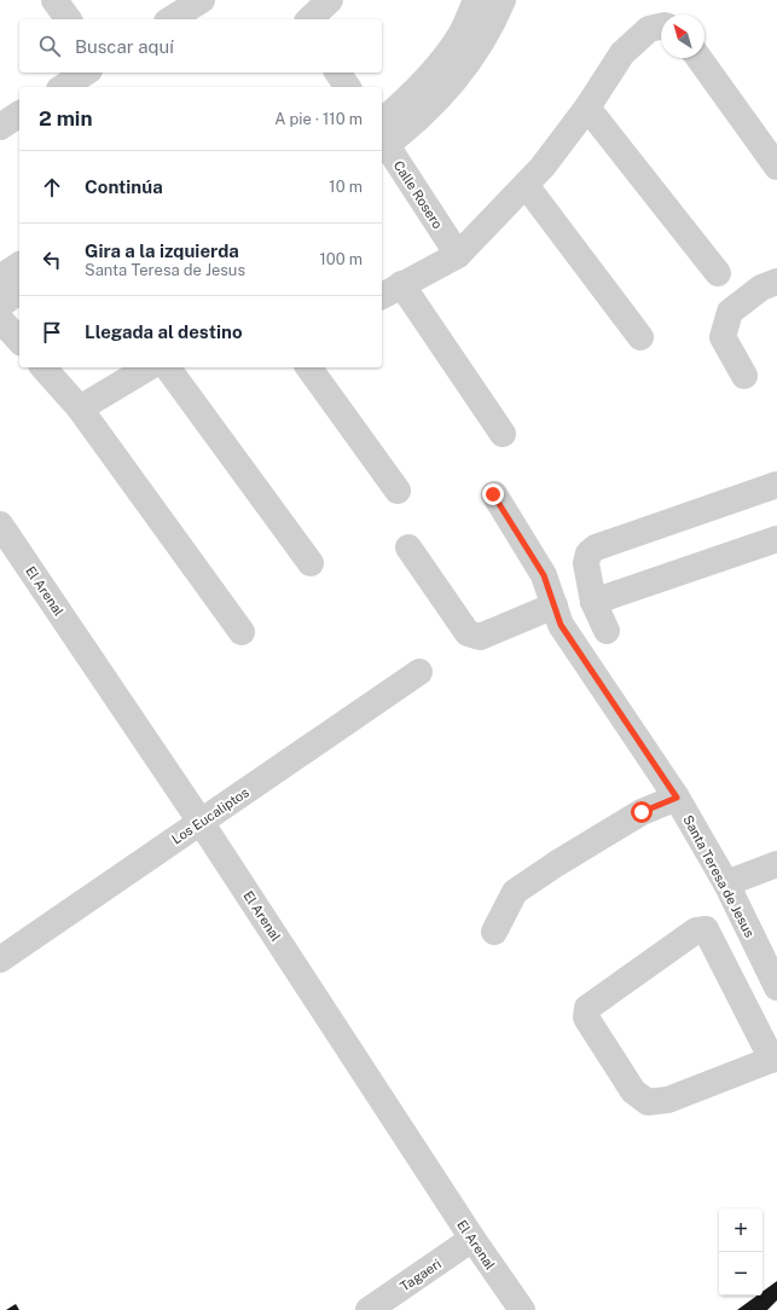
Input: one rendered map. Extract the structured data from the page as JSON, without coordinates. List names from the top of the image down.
{
  "streets": {
    "street": [
      "Calle Rosero",
      "El Arenal",
      "Los Eucaliptos",
      "Santa Teresa de Jesus",
      "Tagaeri"
    ]
  },
  "crossings": [
    ["El Arenal", "Los Eucaliptos"],
    ["El Arenal", "Tagaeri"]
  ],
  "north": "top left",
  "page": {
    "search": "Buscar aquí",
    "heading": ["2 min", "A pie · 110 m"],
    "list": [
      ["Continúa", "10 m"],
      ["Gira a la izquierda", "Santa Teresa de Jesus", "100 m"],
      "Llegada al destino"
    ],
    "map_buttons": ["+", "−"]
  }
}
